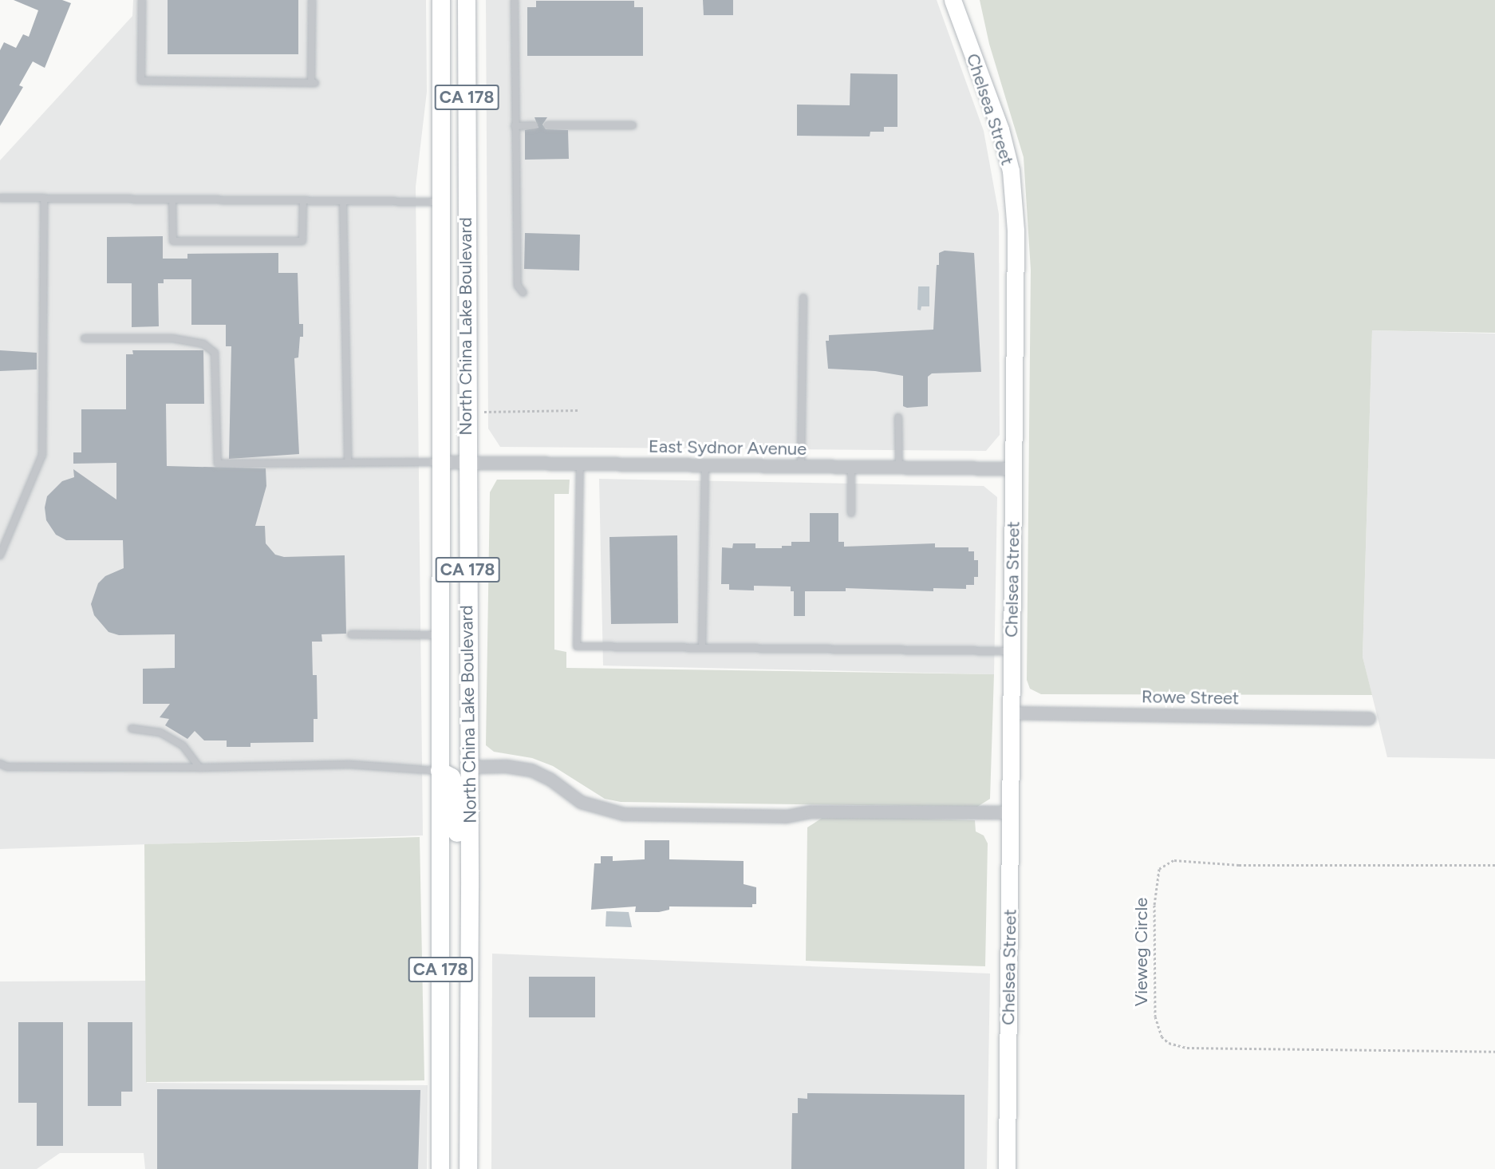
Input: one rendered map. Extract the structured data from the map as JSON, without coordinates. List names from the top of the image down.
{
  "streets": {
    "main road": ["CA 178", "North China Lake Boulevard"],
    "street": ["Chelsea Street", "East Sydnor Avenue", "Rowe Street"],
    "path": ["Vieweg Circle"]
  },
  "crossings": [
    ["Chelsea Street", "East Sydnor Avenue"],
    ["Chelsea Street", "Rowe Street"],
    ["North China Lake Boulevard", "East Sydnor Avenue"]
  ]
}
